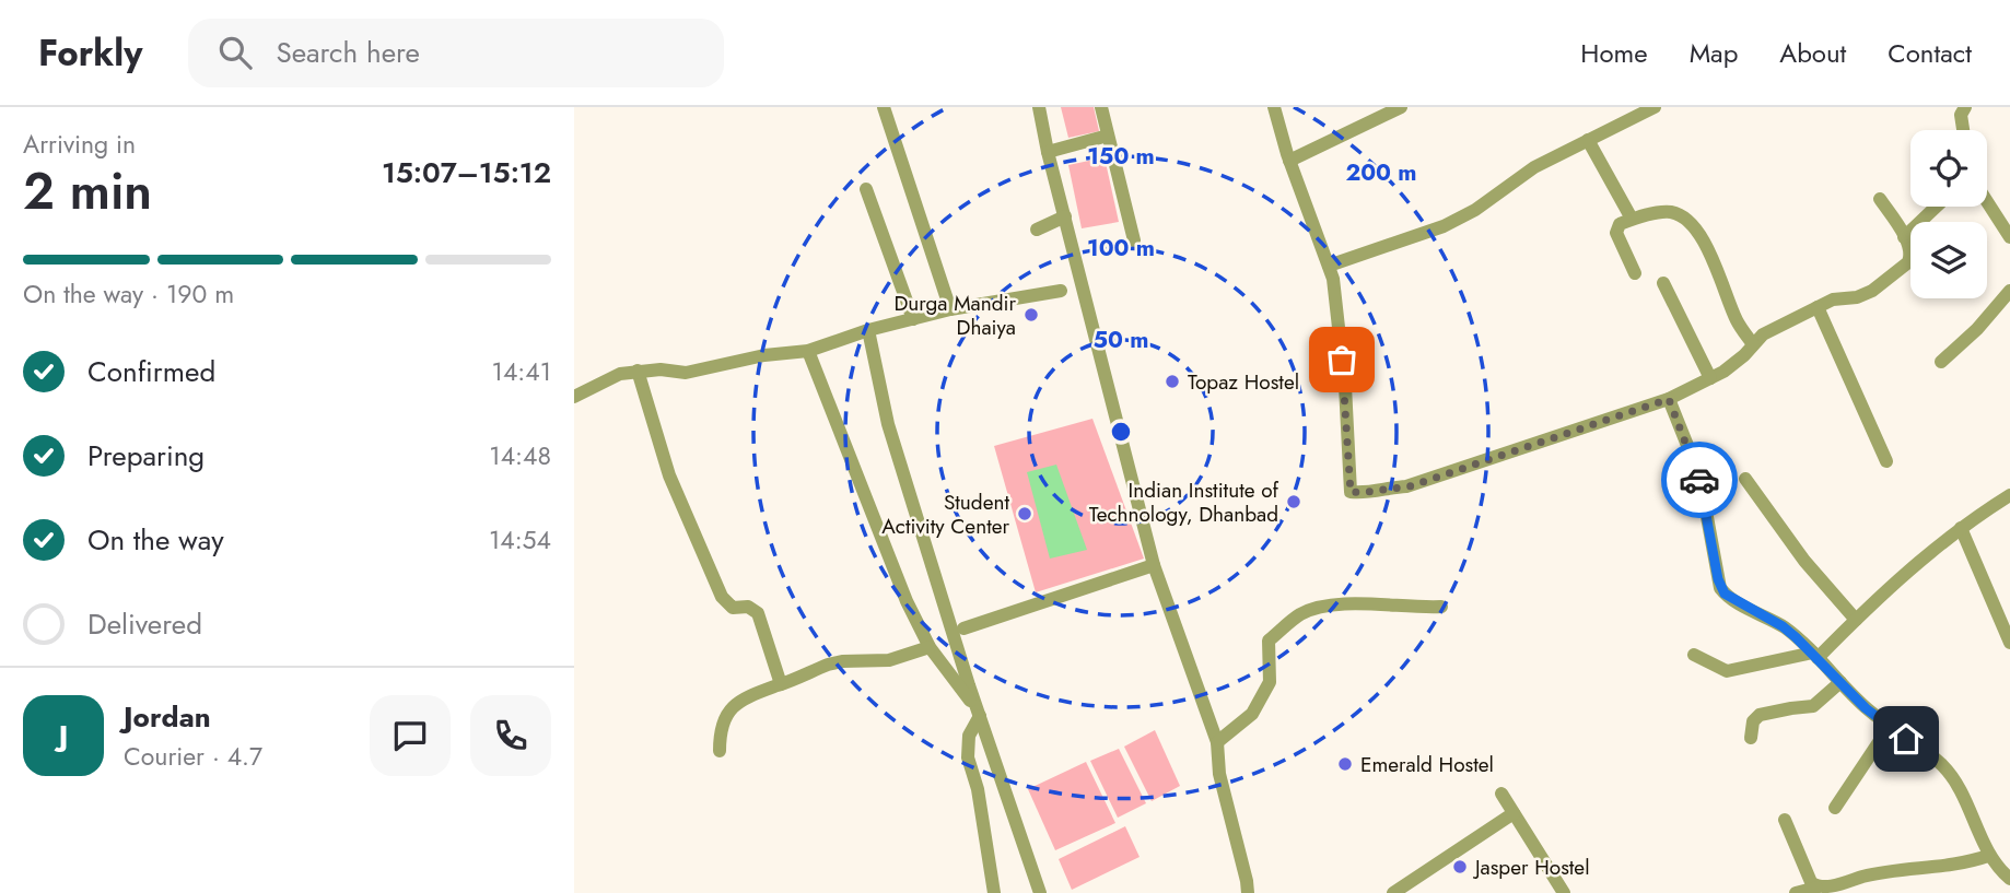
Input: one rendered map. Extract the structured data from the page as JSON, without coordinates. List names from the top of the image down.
{
  "places": [
    "Durga Mandir Dhaiya",
    "Topaz Hostel",
    "Indian Institute of Technology, Dhanbad",
    "Student Activity Center",
    "Emerald Hostel",
    "Jasper Hostel"
  ],
  "page": {
    "header": "Forkly",
    "search": "Search here",
    "nav": [
      "Home",
      "Map",
      "About",
      "Contact"
    ],
    "heading": ["2 min", "Arriving in", "15:07–15:12"],
    "panel": ["Jordan", "Courier · 4.7"],
    "bar": "On the way · 190 m",
    "list": [
      ["Confirmed", "14:41"],
      ["Preparing", "14:48"],
      ["On the way", "14:54"],
      "Delivered"
    ],
    "round": "J"
  },
  "rings": [
    "150 m",
    "200 m",
    "100 m",
    "50 m"
  ]
}
